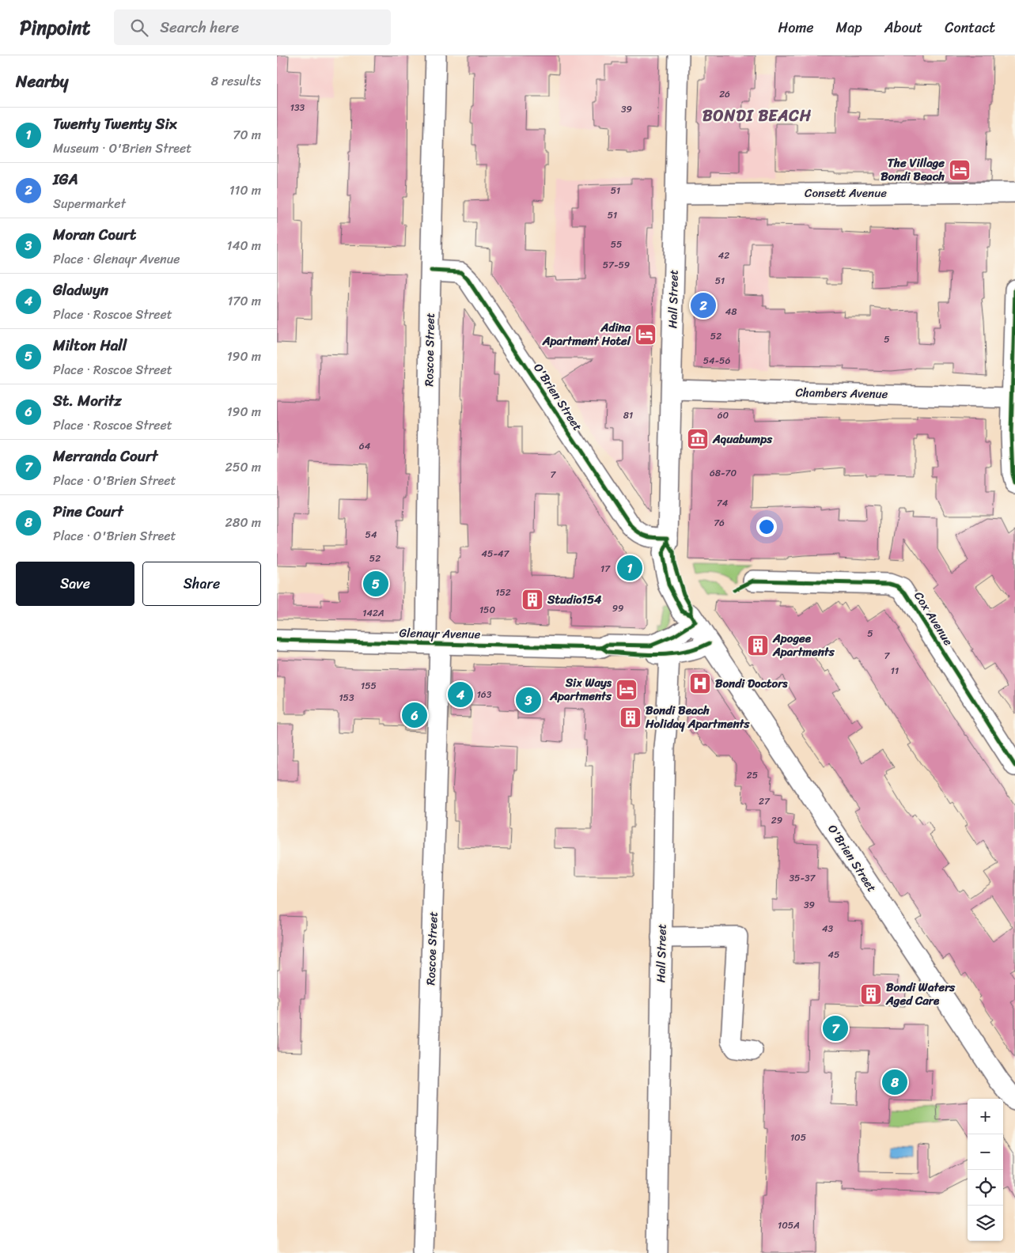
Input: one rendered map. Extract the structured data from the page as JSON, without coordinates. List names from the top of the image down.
{
  "streets": {
    "street": [
      "Consett Avenue",
      "Hall Street",
      "Roscoe Street",
      "Chambers Avenue",
      "O'Brien Street",
      "Cox Avenue",
      "Glenayr Avenue"
    ]
  },
  "crossings": [
    ["Consett Avenue", "Hall Street"],
    ["Hall Street", "Chambers Avenue"],
    ["Hall Street", "O'Brien Street"],
    ["Hall Street", "Glenayr Avenue"],
    ["Roscoe Street", "O'Brien Street"],
    ["Roscoe Street", "Glenayr Avenue"],
    ["O'Brien Street", "Glenayr Avenue"]
  ],
  "districts": ["BONDI BEACH"],
  "places": {
    "hotel": ["The Village Bondi Beach", "Adina Apartment Hotel", "Six Ways Apartments"],
    "museum": ["Aquabumps"],
    "building": [
      "Studio154",
      "Apogee Apartments",
      "Bondi Beach Holiday Apartments",
      "Bondi Waters Aged Care"
    ],
    "hospital": ["Bondi Doctors"]
  },
  "house_numbers": [
    "26",
    "133",
    "39",
    "51",
    "51",
    "55",
    "42",
    "57-59",
    "51",
    "48",
    "52",
    "5",
    "54-56",
    "81",
    "60",
    "64",
    "68-70",
    "7",
    "74",
    "76",
    "54",
    "45-47",
    "52",
    "17",
    "152",
    "99",
    "150",
    "142A",
    "5",
    "7",
    "11",
    "155",
    "163",
    "153",
    "25",
    "27",
    "29",
    "35-37",
    "39",
    "43",
    "45",
    "105",
    "105A"
  ],
  "page": {
    "header": "Pinpoint",
    "search": "Search here",
    "nav": [
      "Home",
      "Map",
      "About",
      "Contact"
    ],
    "heading": ["Nearby", "8 results"],
    "list": [
      {
        "mark": "1",
        "name": "Twenty Twenty Six",
        "note": "Museum · O'Brien Street",
        "value": "70 m"
      },
      {
        "mark": "2",
        "name": "IGA",
        "note": "Supermarket",
        "value": "110 m"
      },
      {
        "mark": "3",
        "name": "Moran Court",
        "note": "Place · Glenayr Avenue",
        "value": "140 m"
      },
      {
        "mark": "4",
        "name": "Gladwyn",
        "note": "Place · Roscoe Street",
        "value": "170 m"
      },
      {
        "mark": "5",
        "name": "Milton Hall",
        "note": "Place · Roscoe Street",
        "value": "190 m"
      },
      {
        "mark": "6",
        "name": "St. Moritz",
        "note": "Place · Roscoe Street",
        "value": "190 m"
      },
      {
        "mark": "7",
        "name": "Merranda Court",
        "note": "Place · O'Brien Street",
        "value": "250 m"
      },
      {
        "mark": "8",
        "name": "Pine Court",
        "note": "Place · O'Brien Street",
        "value": "280 m"
      }
    ],
    "pins": [
      "2",
      "1",
      "5",
      "4",
      "3",
      "6",
      "7",
      "8"
    ],
    "buttons": ["Save", "Share"],
    "map_buttons": ["+", "−"]
  }
}
